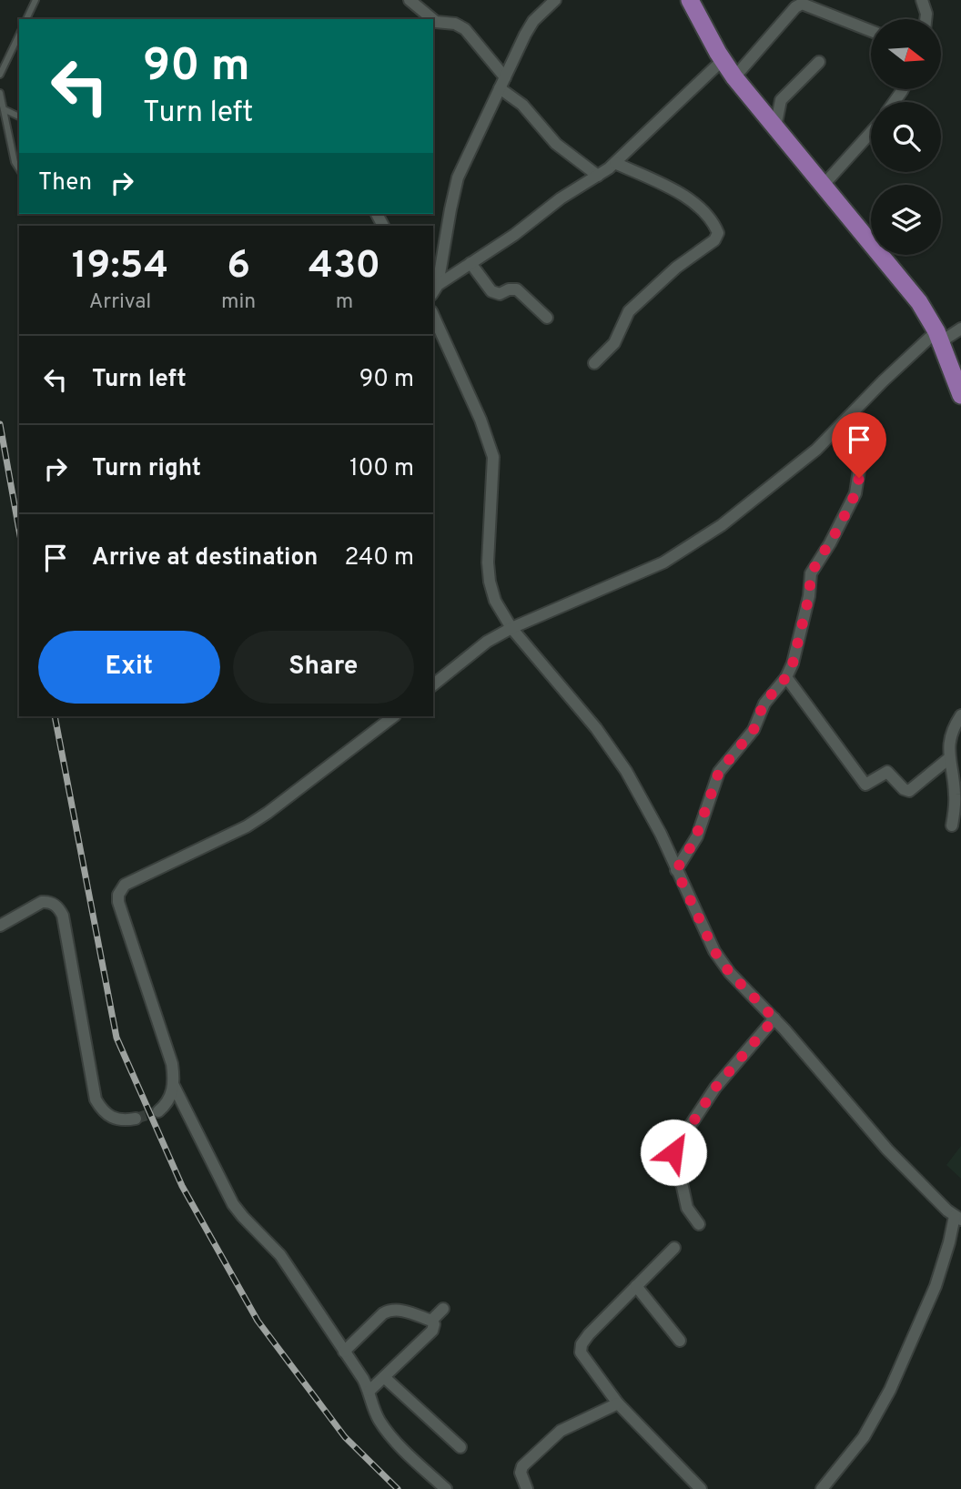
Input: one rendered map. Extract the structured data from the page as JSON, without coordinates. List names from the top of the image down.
{
  "north": "right",
  "page": {
    "turn": ["90 m", "Turn left"],
    "then": "Then",
    "eta": [
      "19:54",
      "Arrival",
      "6",
      "min",
      "430",
      "m"
    ],
    "list": [
      {
        "name": "Turn left",
        "value": "90 m"
      },
      {
        "name": "Turn right",
        "value": "100 m"
      },
      {
        "name": "Arrive at destination",
        "value": "240 m"
      }
    ],
    "buttons": ["Exit", "Share"]
  }
}
